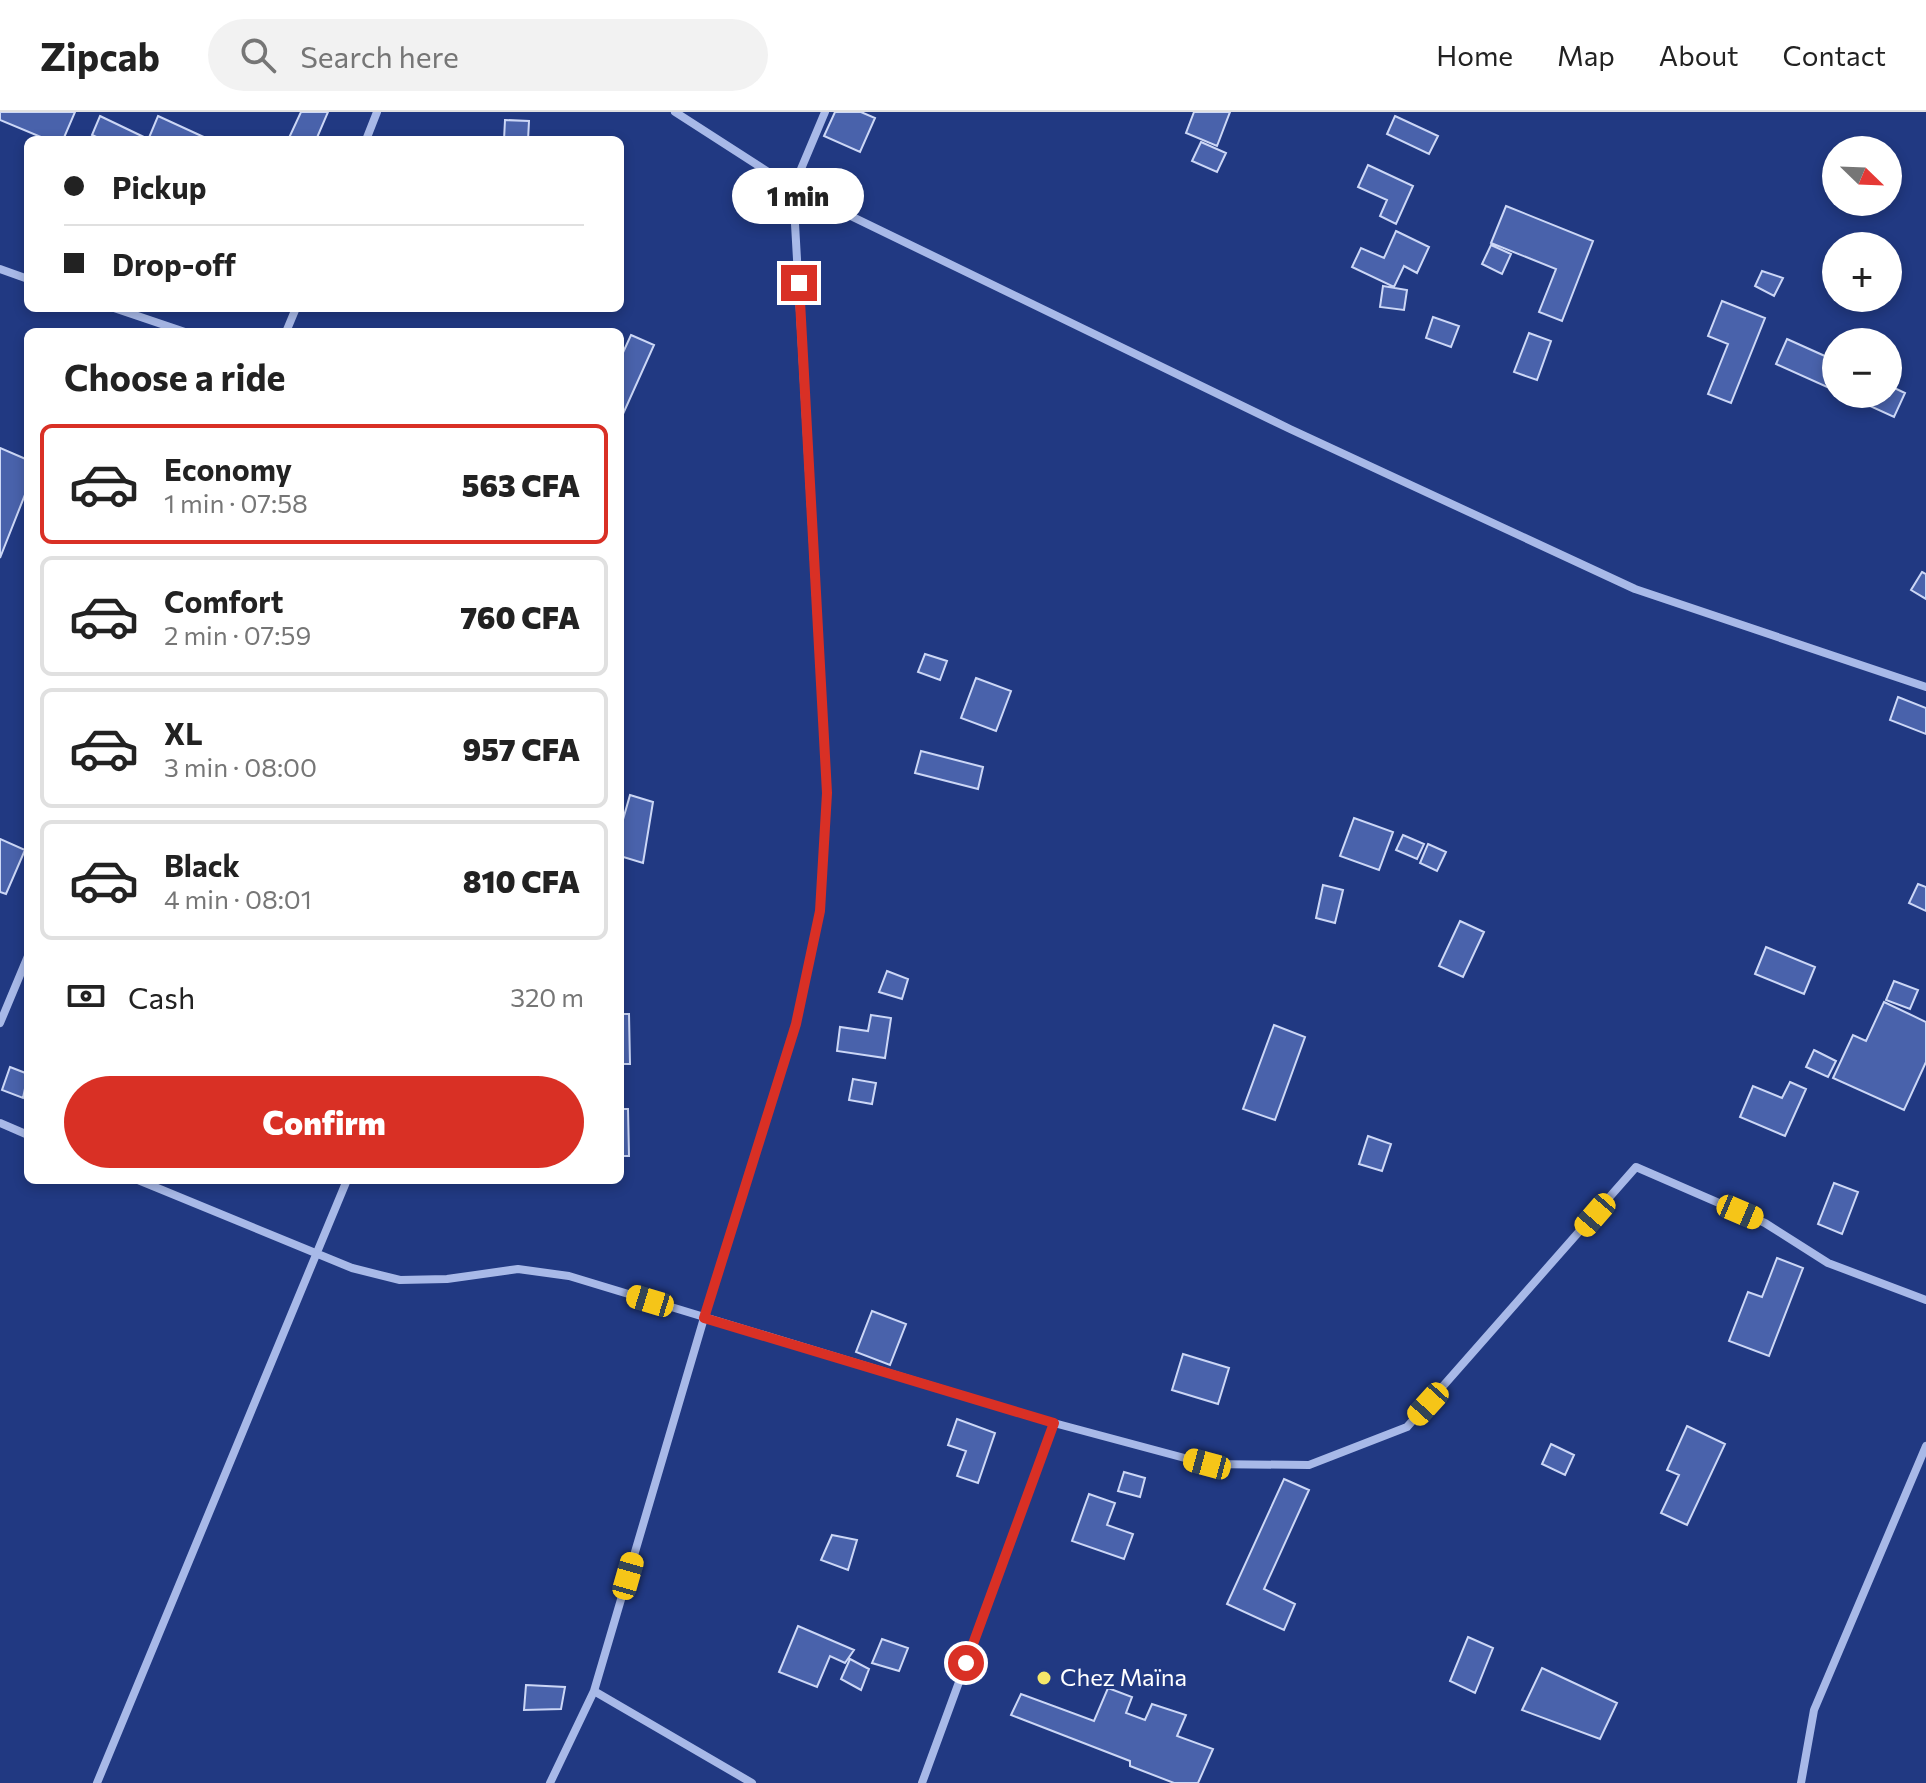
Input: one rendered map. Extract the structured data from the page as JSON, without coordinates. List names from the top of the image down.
{
  "places": ["Chez Maïna"],
  "north": "bottom right",
  "page": {
    "header": "Zipcab",
    "search": "Search here",
    "nav": [
      "Home",
      "Map",
      "About",
      "Contact"
    ],
    "map_buttons": ["+", "−"],
    "banner": ["Pickup", "Drop-off"],
    "bubble": "1 min",
    "heading": "Choose a ride",
    "list": [
      {
        "name": "Economy",
        "note": "1 min · 07:58",
        "value": "563 CFA"
      },
      {
        "name": "Comfort",
        "note": "2 min · 07:59",
        "value": "760 CFA"
      },
      {
        "name": "XL",
        "note": "3 min · 08:00",
        "value": "957 CFA"
      },
      {
        "name": "Black",
        "note": "4 min · 08:01",
        "value": "810 CFA"
      }
    ],
    "pay": ["Cash", "320 m"],
    "buttons": "Confirm"
  }
}
